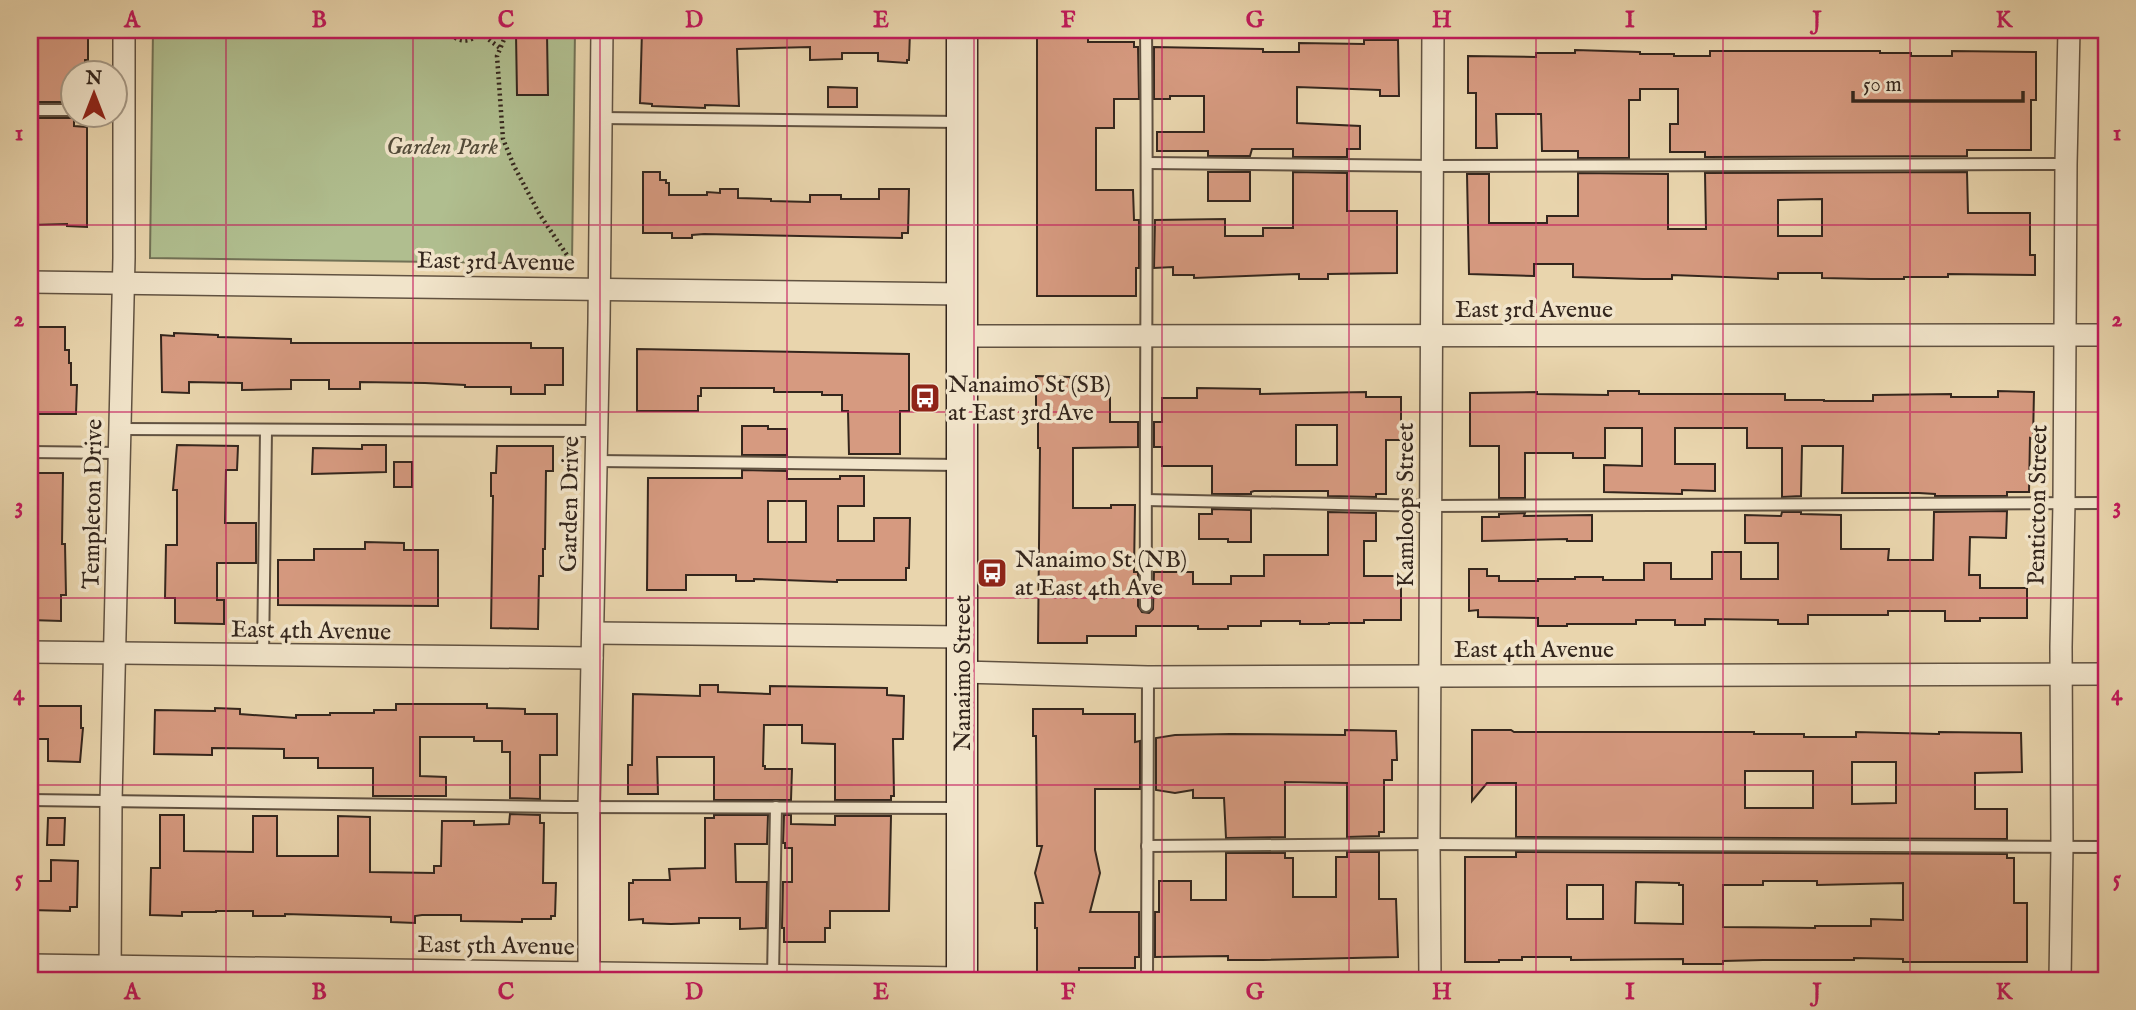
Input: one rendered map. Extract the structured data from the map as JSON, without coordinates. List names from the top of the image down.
{
  "streets": {
    "main road": ["Nanaimo Street"],
    "street": [
      "East 3rd Avenue",
      "Templeton Drive",
      "Garden Drive",
      "Kamloops Street",
      "Penticton Street",
      "East 4th Avenue",
      "East 5th Avenue"
    ]
  },
  "crossings": [
    ["East 3rd Avenue", "Templeton Drive"],
    ["East 3rd Avenue", "Garden Drive"],
    ["East 3rd Avenue", "Kamloops Street"],
    ["East 3rd Avenue", "Penticton Street"],
    ["East 3rd Avenue", "Nanaimo Street"],
    ["Templeton Drive", "East 4th Avenue"],
    ["Templeton Drive", "East 5th Avenue"],
    ["Garden Drive", "East 4th Avenue"],
    ["Garden Drive", "East 5th Avenue"],
    ["Kamloops Street", "East 4th Avenue"],
    ["Penticton Street", "East 4th Avenue"],
    ["East 4th Avenue", "Nanaimo Street"],
    ["Nanaimo Street", "East 5th Avenue"]
  ],
  "parks": ["Garden Park"],
  "places": {
    "bus stop": ["Nanaimo St (SB) at East 3rd Ave", "Nanaimo St (NB) at East 4th Ave"]
  },
  "scale_bar": "50 m",
  "north": "top",
  "grid": {
    "columns": [
      "A",
      "B",
      "C",
      "D",
      "E",
      "F",
      "G",
      "H",
      "I",
      "J",
      "K"
    ],
    "rows": [
      "1",
      "2",
      "3",
      "4",
      "5"
    ]
  }
}
